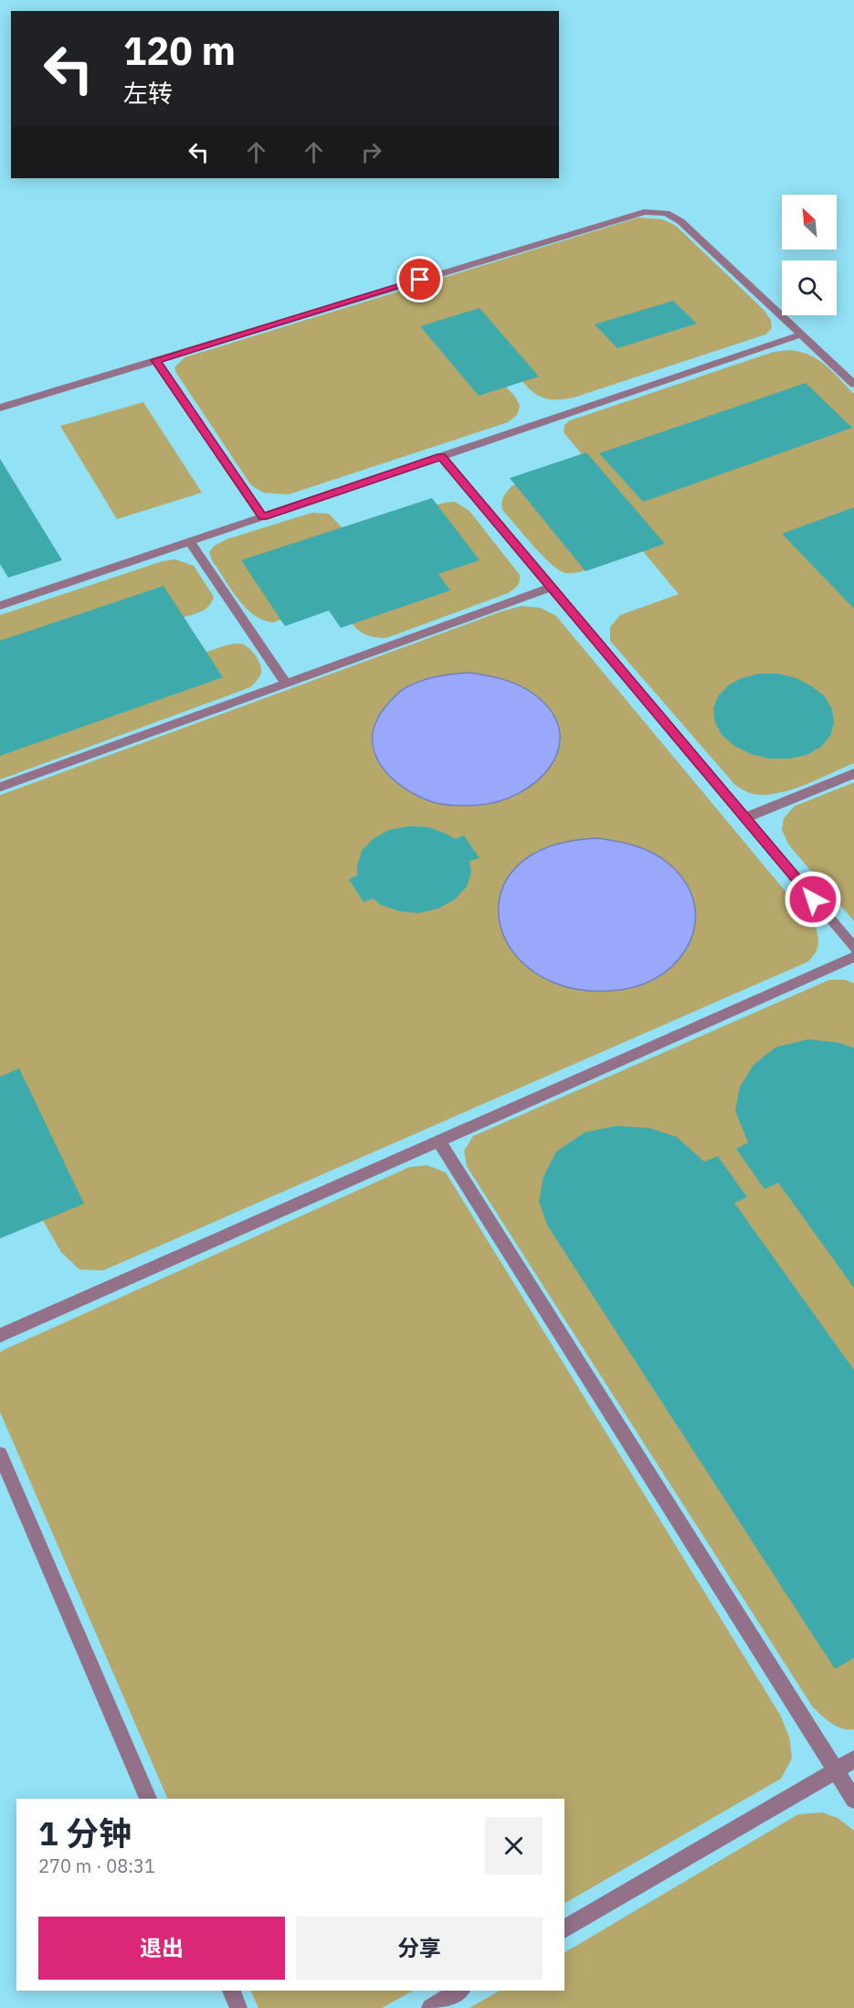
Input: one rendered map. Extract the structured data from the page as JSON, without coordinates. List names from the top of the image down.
{
  "north": "top left",
  "page": {
    "turn": ["120 m", "左转"],
    "heading": ["1 分钟", "270 m · 08:31"],
    "buttons": ["退出", "分享"]
  }
}
